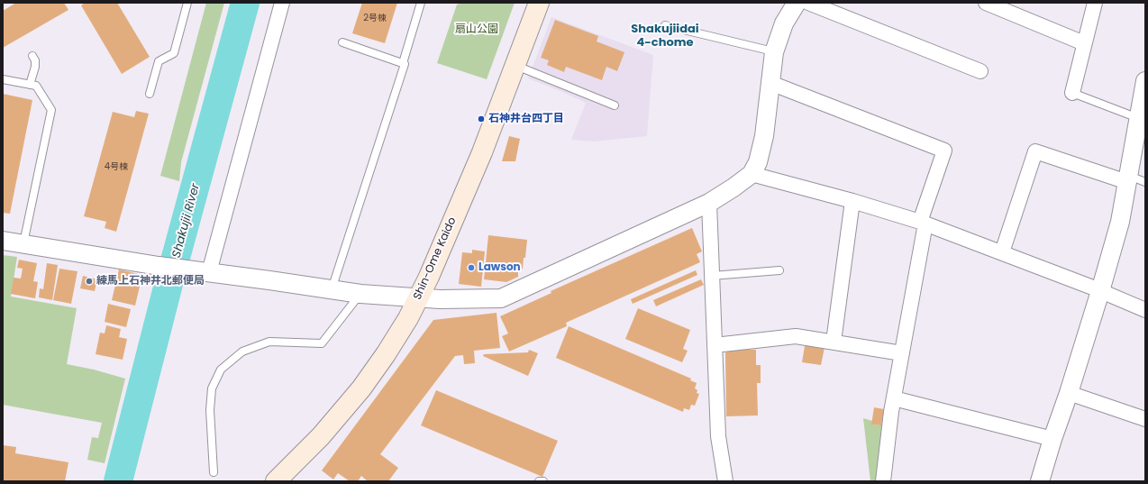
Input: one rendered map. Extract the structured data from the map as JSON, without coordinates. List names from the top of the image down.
{
  "streets": {
    "main road": ["Shin-Ome Kaido"]
  },
  "districts": ["Shakujiidai 4-chome"],
  "water": ["Shakujii River"],
  "parks": ["扇山公園"],
  "places": ["石神井台四丁目", "Lawson", "練馬上石神井北郵便局"],
  "house_numbers": ["2号棟", "4号棟"]
}
